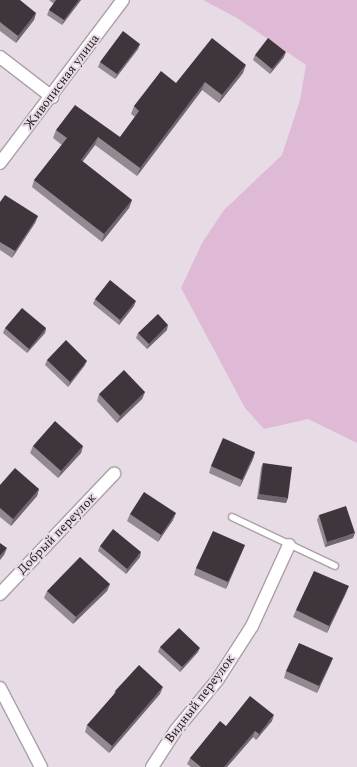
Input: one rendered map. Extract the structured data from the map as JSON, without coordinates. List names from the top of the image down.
{
  "streets": {
    "street": ["Живописная улица", "Добрый переулок", "Видный переулок"]
  }
}
